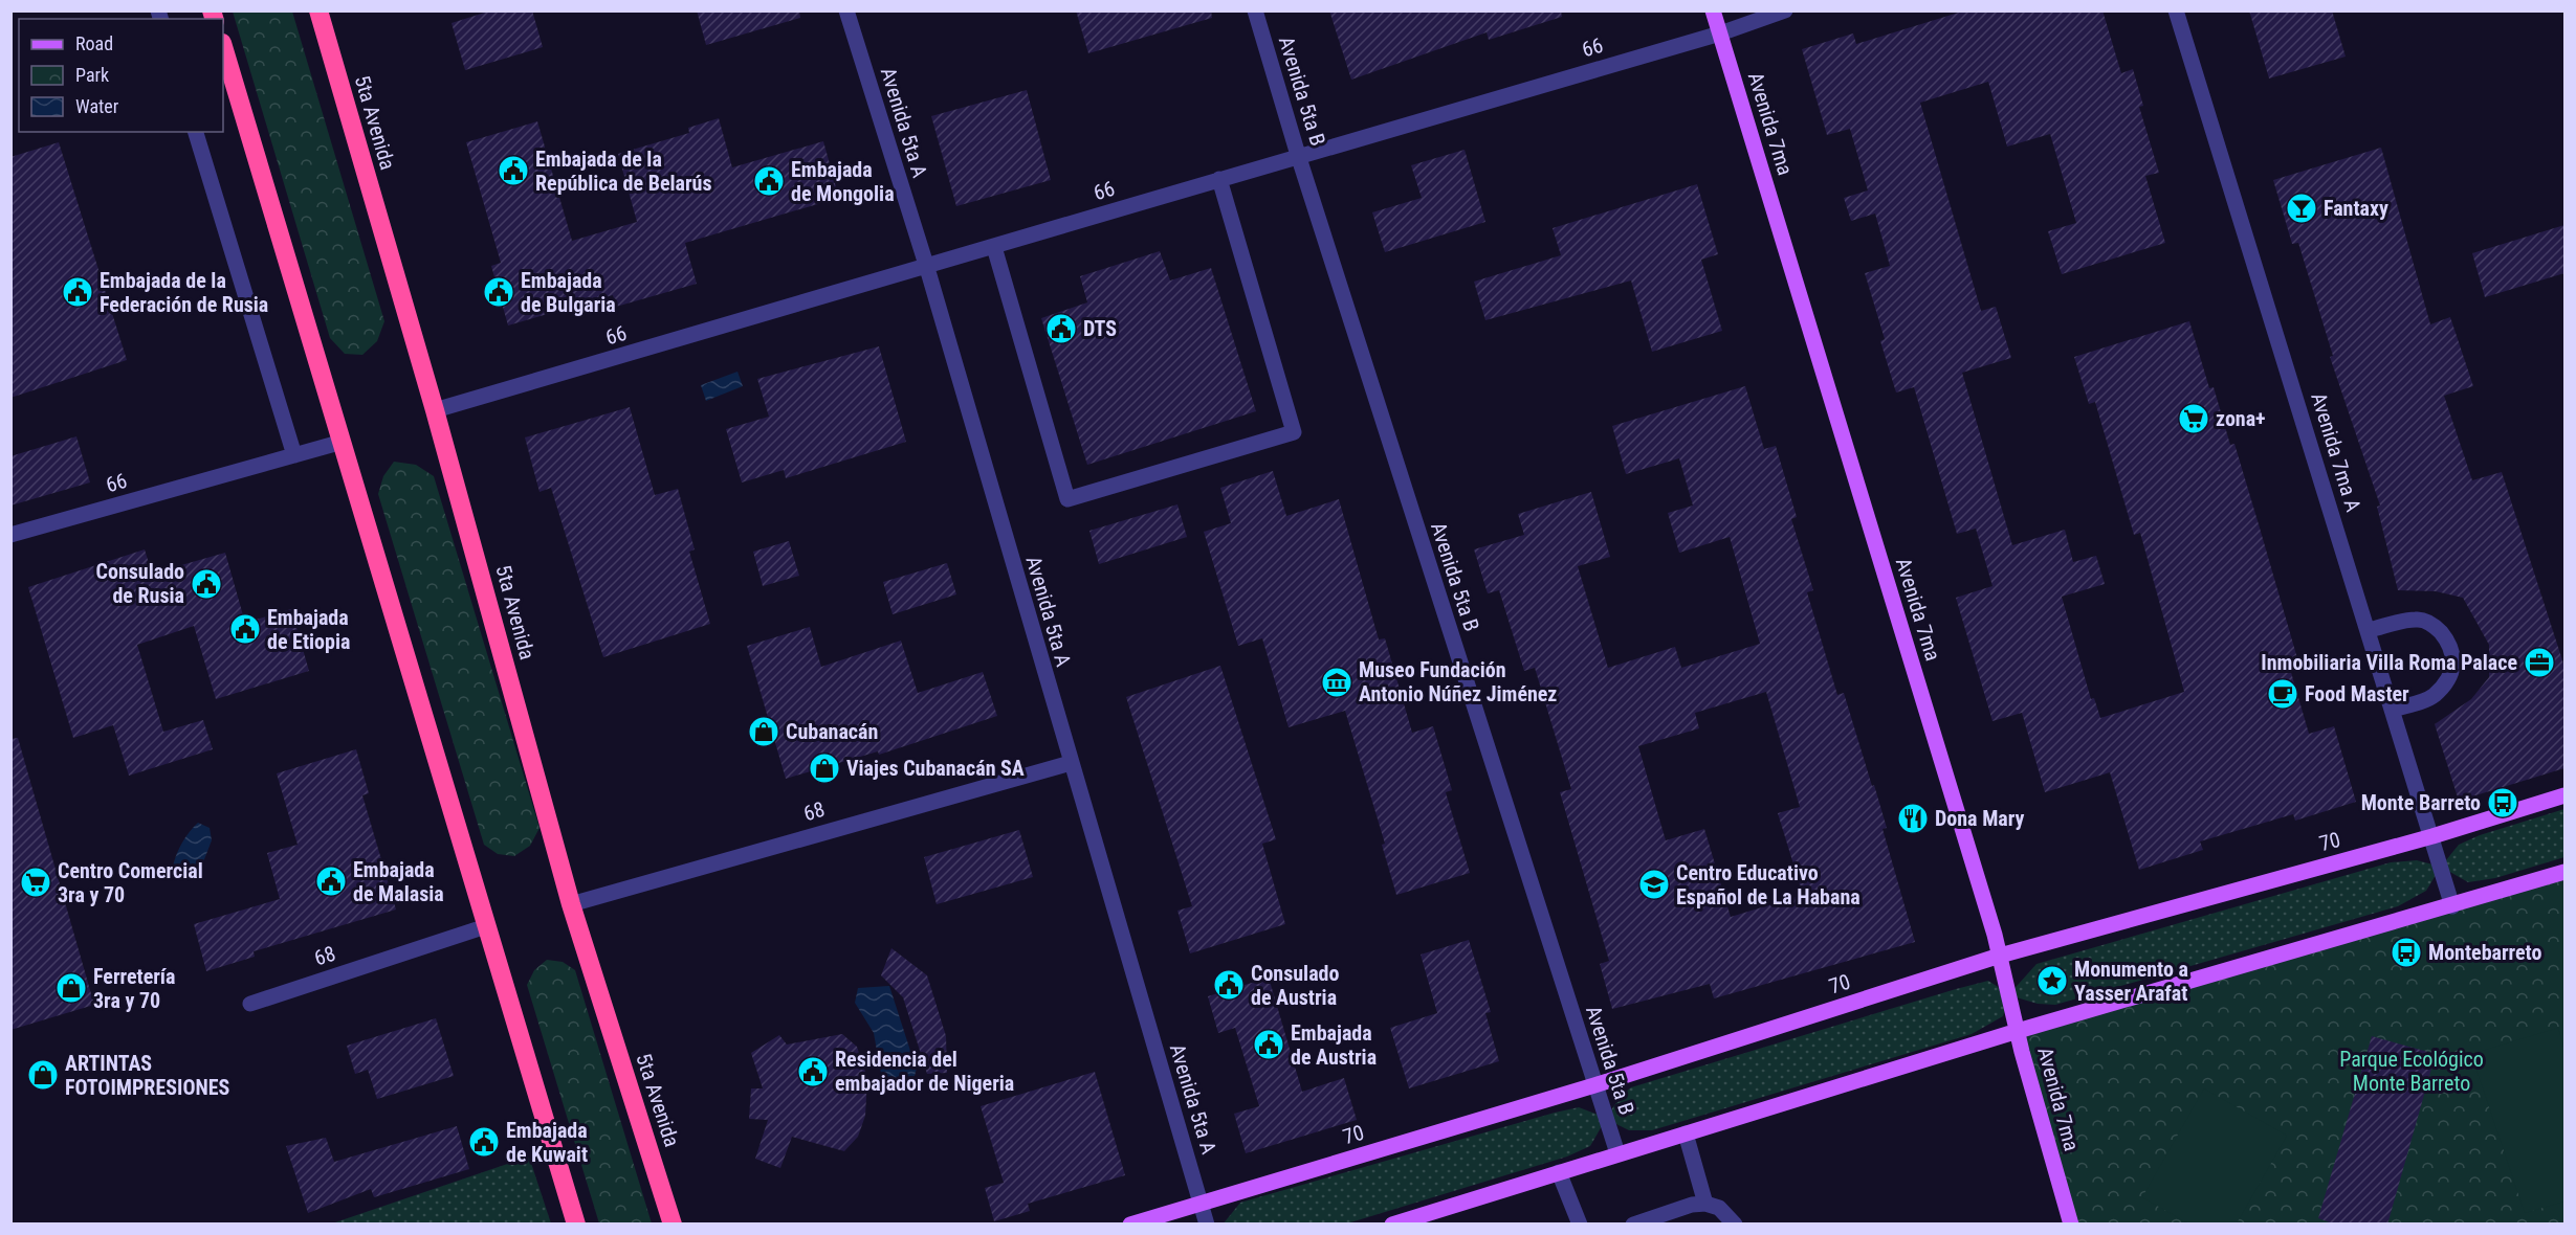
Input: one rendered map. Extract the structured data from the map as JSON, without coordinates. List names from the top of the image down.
{
  "streets": {
    "highway": ["5ta Avenida"],
    "main road": ["Avenida 7ma", "70"],
    "street": [
      "66",
      "Avenida 5ta B",
      "Avenida 5ta A",
      "Avenida 7ma A",
      "68"
    ]
  },
  "crossings": [
    ["66", "Avenida 5ta B"],
    ["66", "5ta Avenida"],
    ["66", "Avenida 5ta A"],
    ["66", "Avenida 7ma"],
    ["Avenida 5ta B", "70"],
    ["5ta Avenida", "68"],
    ["Avenida 5ta A", "68"],
    ["Avenida 5ta A", "70"],
    ["Avenida 7ma", "70"],
    ["Avenida 7ma A", "70"]
  ],
  "parks": ["Parque Ecológico Monte Barreto"],
  "places": {
    "public building": [
      "Embajada de la República de Belarús",
      "Embajada de Mongolia",
      "Embajada de la Federación de Rusia",
      "Embajada de Bulgaria",
      "DTS",
      "Consulado de Rusia",
      "Embajada de Etiopia",
      "Embajada de Malasia",
      "Consulado de Austria",
      "Embajada de Austria",
      "Residencia del embajador de Nigeria",
      "Embajada de Kuwait"
    ],
    "bar": ["Fantaxy"],
    "supermarket": ["zona+", "Centro Comercial 3ra y 70"],
    "office": ["Inmobiliaria Villa Roma Palace"],
    "museum": ["Museo Fundación Antonio Núñez Jiménez"],
    "cafe": ["Food Master"],
    "shop": [
      "Cubanacán",
      "Viajes Cubanacán SA",
      "Ferretería 3ra y 70",
      "ARTINTAS FOTOIMPRESIONES"
    ],
    "bus stop": ["Monte Barreto", "Montebarreto"],
    "restaurant": ["Dona Mary"],
    "school or university": ["Centro Educativo Español de La Habana"],
    "place": ["Monumento a Yasser Arafat"]
  },
  "legend": ["Road", "Park", "Water"]
}
